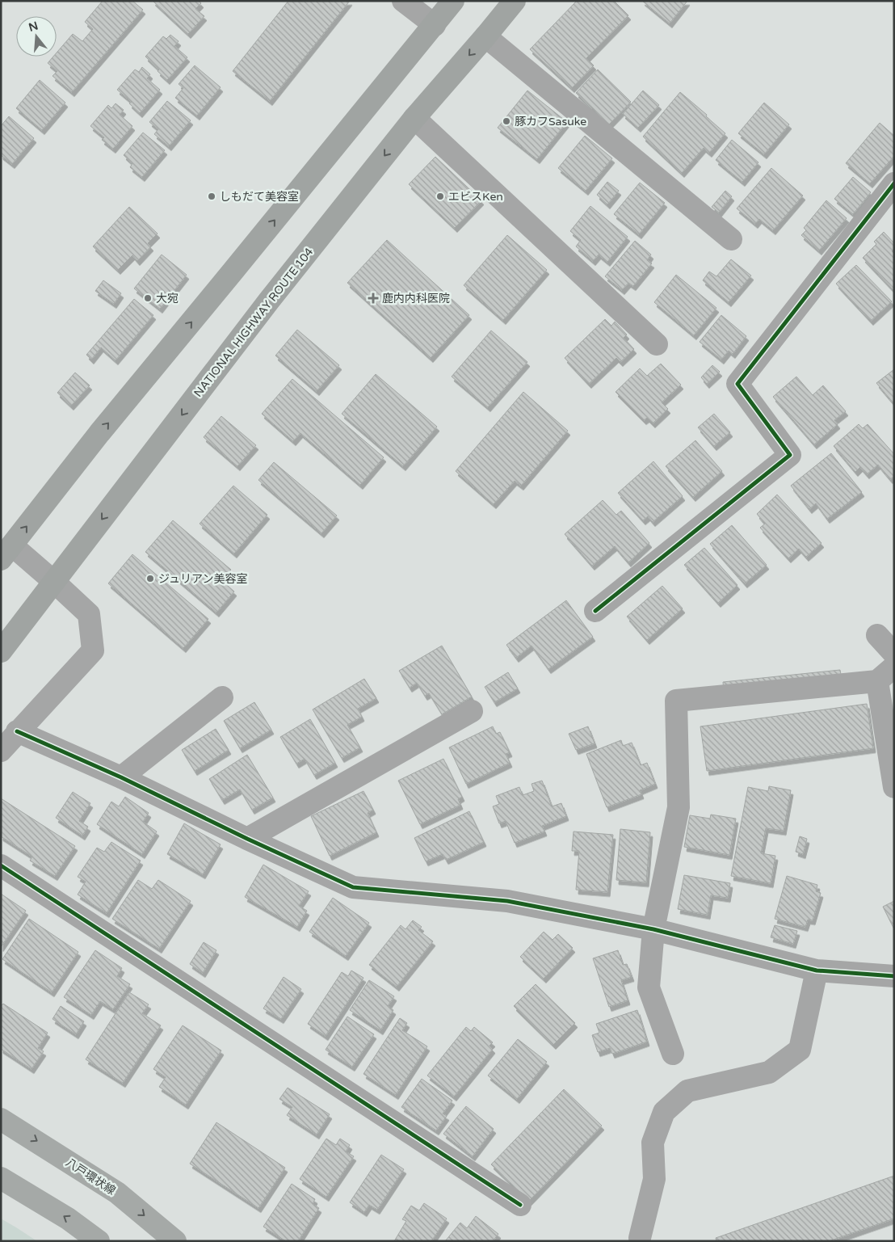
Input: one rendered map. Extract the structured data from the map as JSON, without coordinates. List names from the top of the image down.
{
  "streets": {
    "highway": ["NATIONAL HIGHWAY ROUTE 104"],
    "main road": ["八戸環状線"]
  },
  "places": {
    "other": [
      "豚カフSasuke",
      "しもだて美容室",
      "エビスKen",
      "大宛",
      "ジュリアン美容室"
    ],
    "health": ["鹿内内科医院"]
  },
  "north": "top"
}
